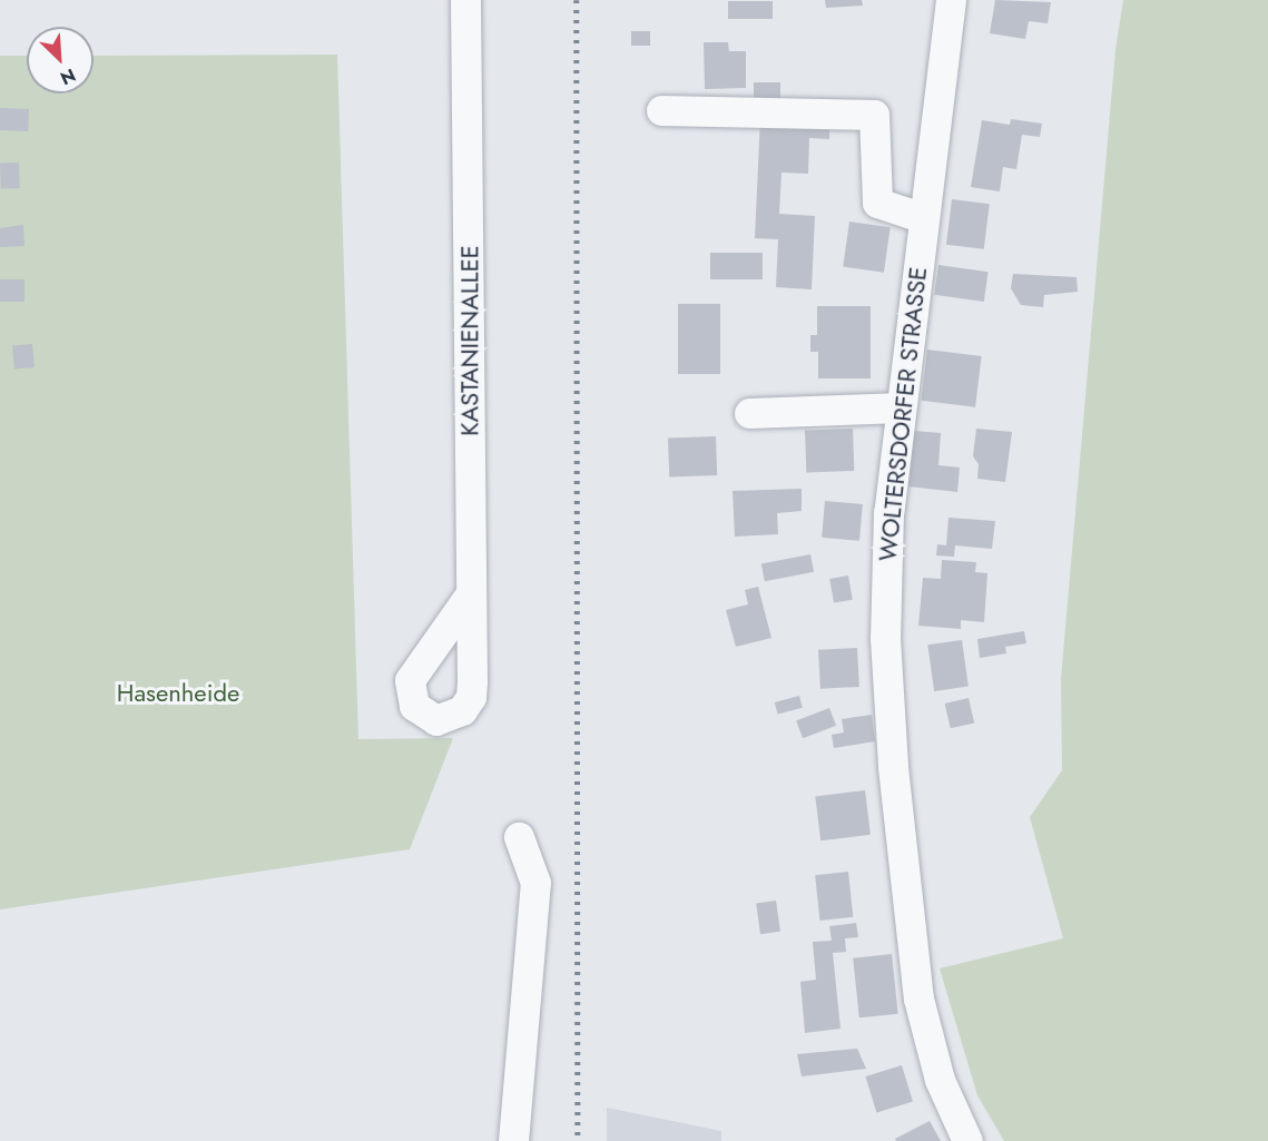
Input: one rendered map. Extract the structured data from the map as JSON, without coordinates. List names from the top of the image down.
{
  "streets": {
    "street": ["KASTANIENALLEE", "WOLTERSDORFER STRASSE"]
  },
  "parks": ["Hasenheide"],
  "north": "bottom right"
}
